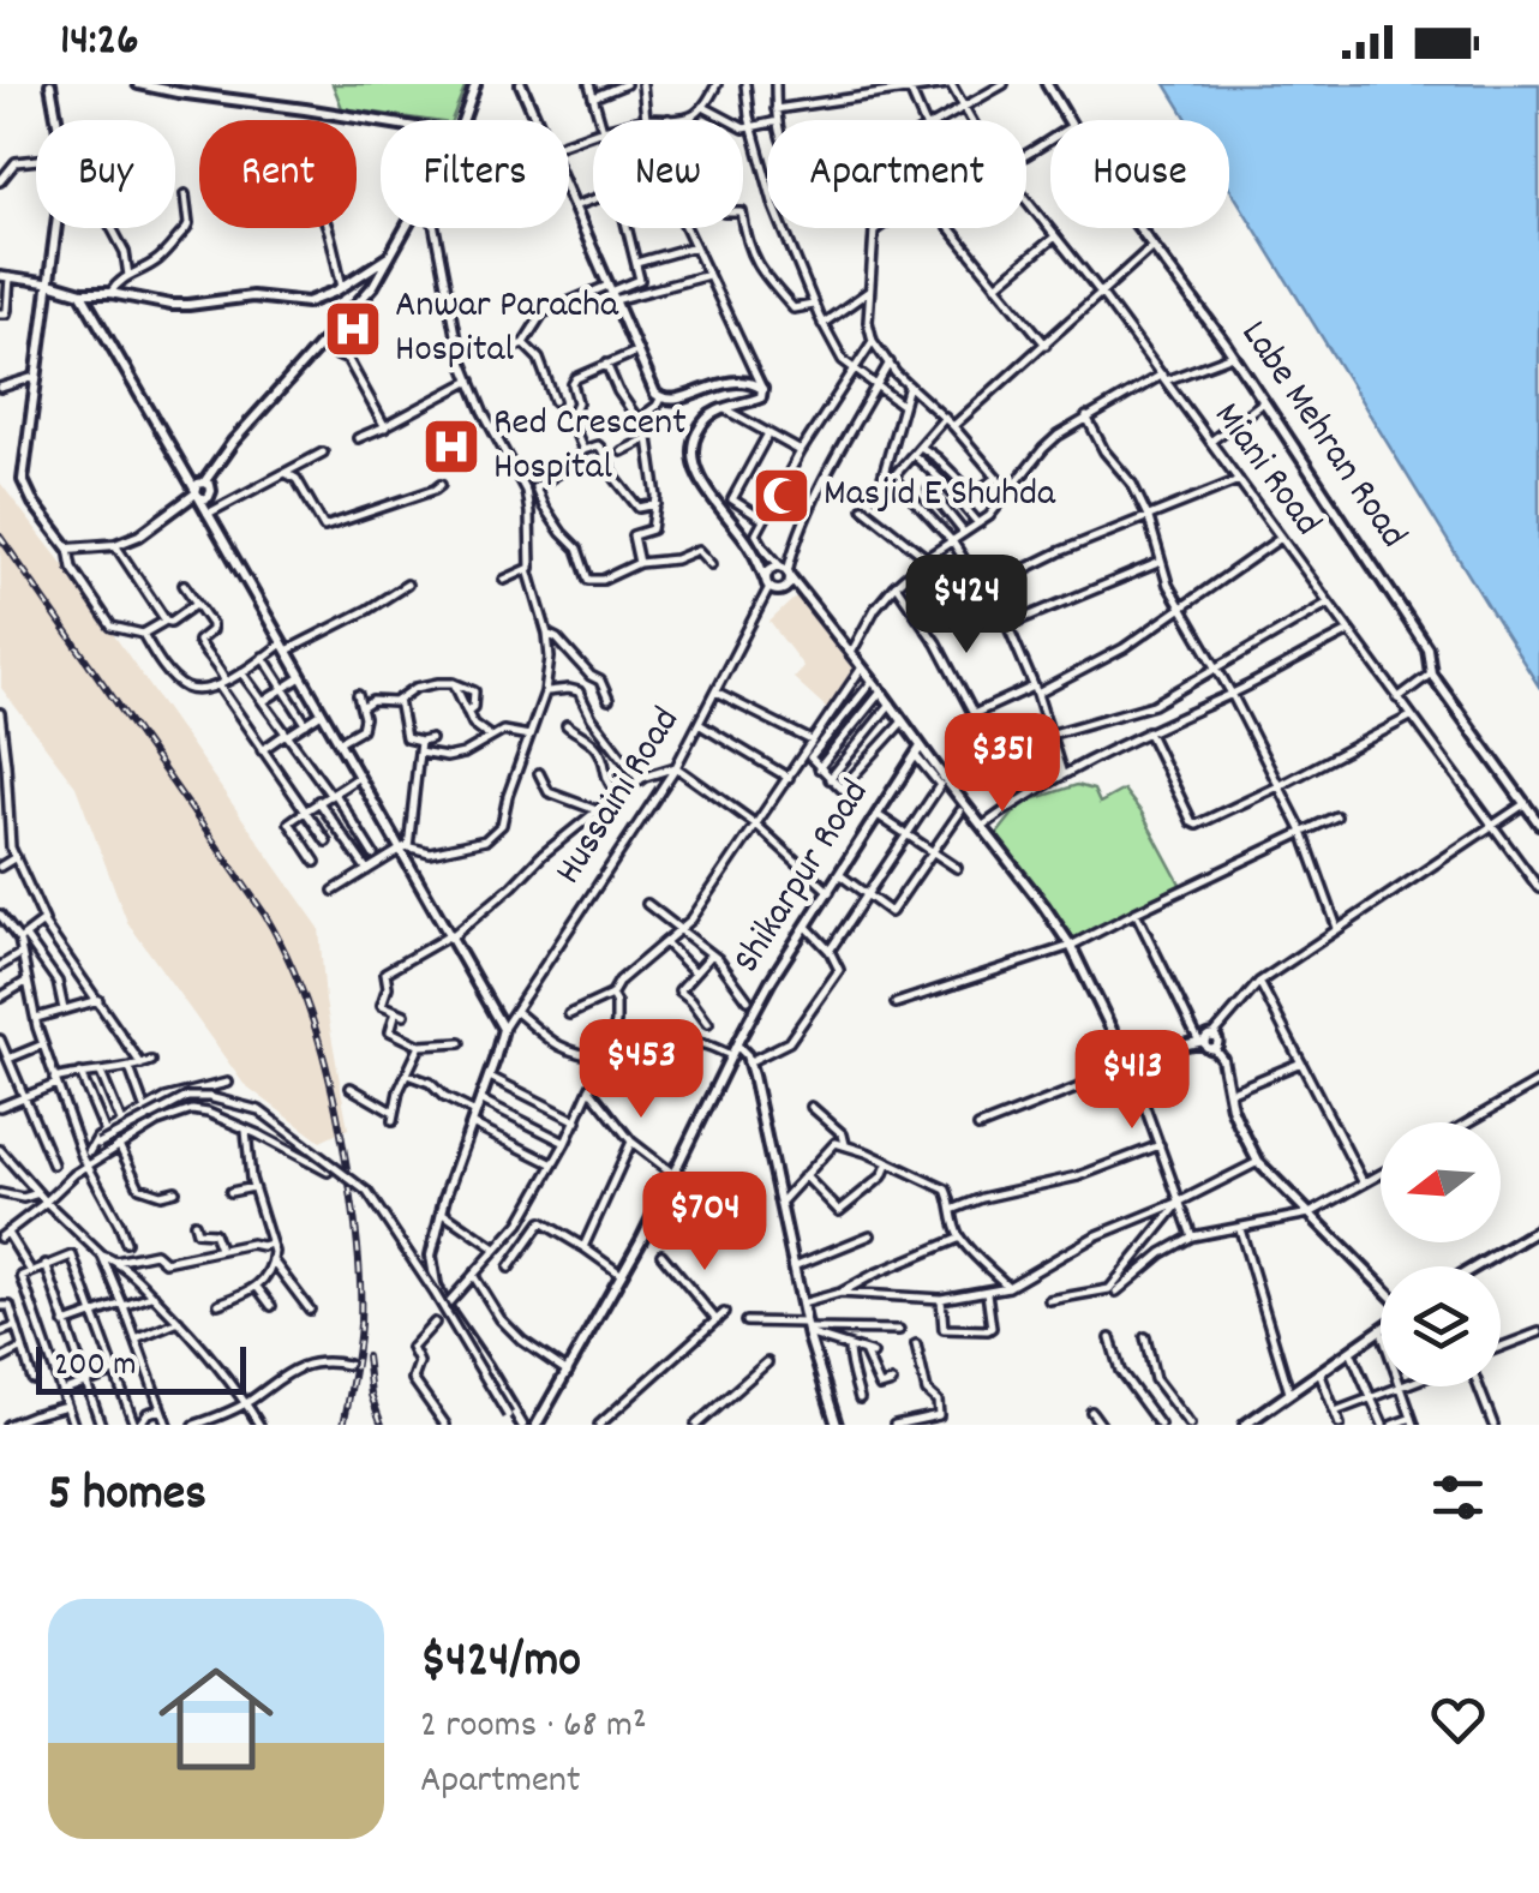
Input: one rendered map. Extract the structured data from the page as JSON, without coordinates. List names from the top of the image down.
{
  "streets": {
    "street": [
      "Labe Mehran Road",
      "Miani Road",
      "Hussaini Road",
      "Shikarpur Road"
    ]
  },
  "places": {
    "hospital": ["Anwar Paracha Hospital", "Red Crescent Hospital"],
    "mosque": ["Masjid E Shuhda"]
  },
  "scale_bar": "200 m",
  "north": "left",
  "page": {
    "status": "14:26",
    "chip": [
      "Buy",
      "Rent",
      "Filters",
      "New",
      "Apartment",
      "House"
    ],
    "price": [
      "$424",
      "$351",
      "$453",
      "$413",
      "$704"
    ],
    "scale": "200 m",
    "heading": "5 homes",
    "list": [
      {
        "name": "$424/mo",
        "note": "2 rooms · 68 m² · Apartment"
      }
    ]
  }
}
